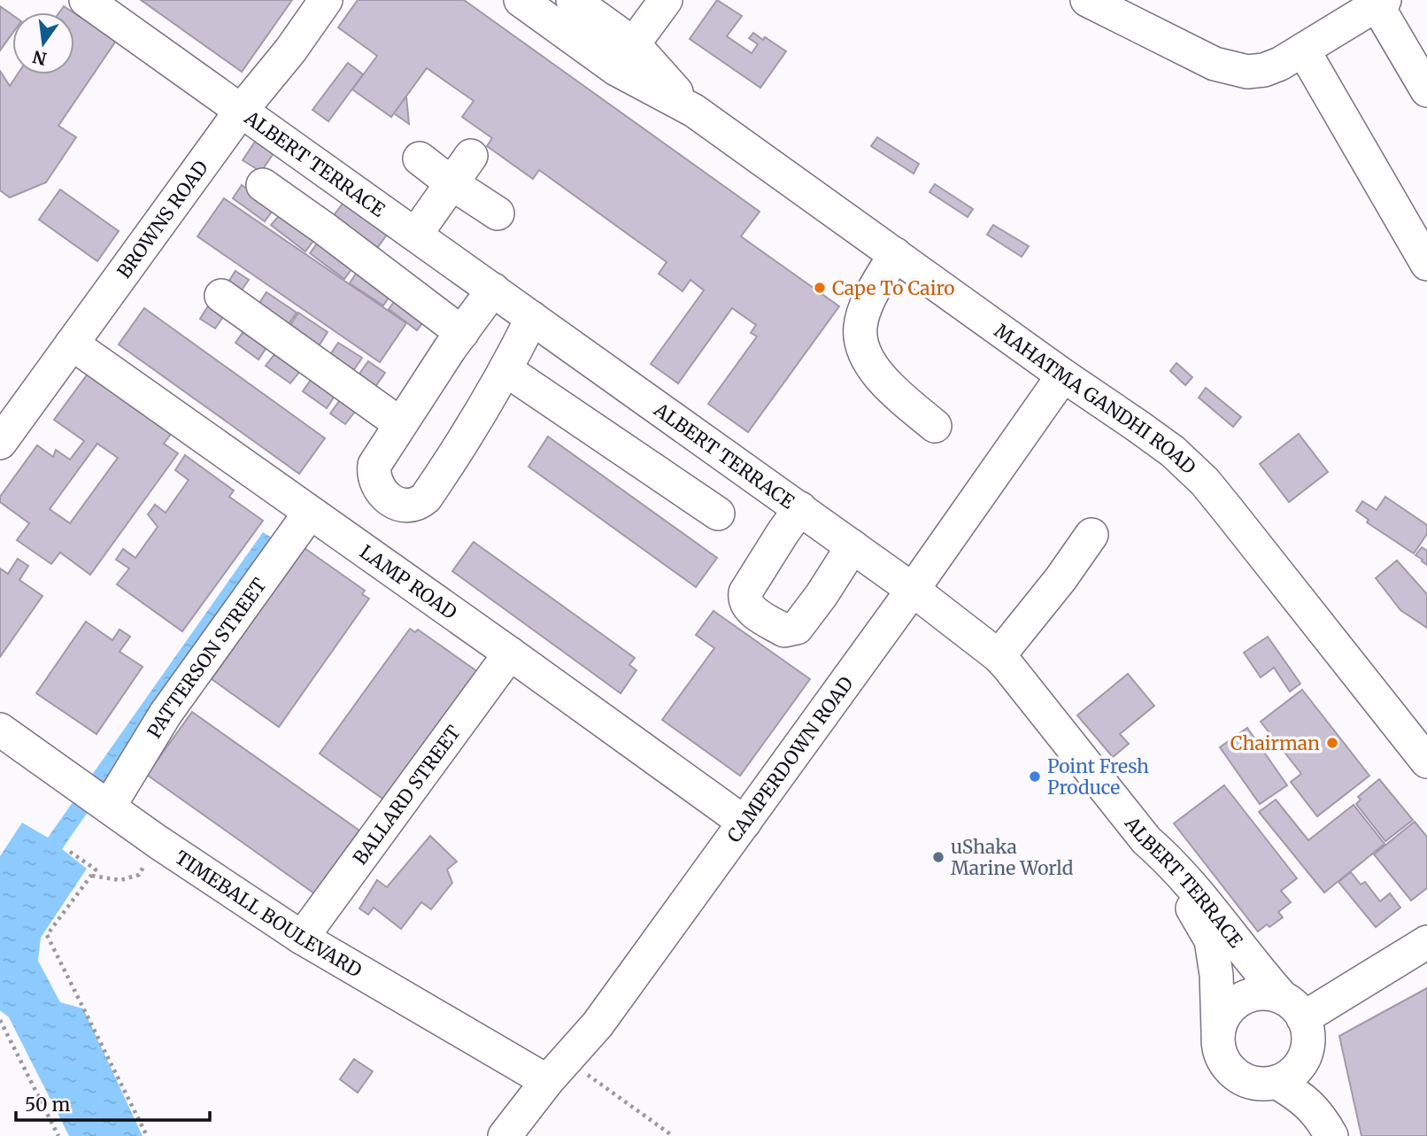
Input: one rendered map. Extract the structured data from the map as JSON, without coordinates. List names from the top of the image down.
{
  "streets": {
    "street": [
      "ALBERT TERRACE",
      "BROWNS ROAD",
      "MAHATMA GANDHI ROAD",
      "LAMP ROAD",
      "PATTERSON STREET",
      "CAMPERDOWN ROAD",
      "BALLARD STREET",
      "TIMEBALL BOULEVARD"
    ]
  },
  "crossings": [
    ["ALBERT TERRACE", "BROWNS ROAD"],
    ["ALBERT TERRACE", "CAMPERDOWN ROAD"],
    ["BROWNS ROAD", "LAMP ROAD"],
    ["MAHATMA GANDHI ROAD", "CAMPERDOWN ROAD"],
    ["LAMP ROAD", "PATTERSON STREET"],
    ["LAMP ROAD", "CAMPERDOWN ROAD"],
    ["LAMP ROAD", "BALLARD STREET"],
    ["PATTERSON STREET", "TIMEBALL BOULEVARD"],
    ["CAMPERDOWN ROAD", "TIMEBALL BOULEVARD"],
    ["BALLARD STREET", "TIMEBALL BOULEVARD"]
  ],
  "places": [
    "Cape To Cairo",
    "Chairman",
    "Point Fresh Produce",
    "uShaka Marine World"
  ],
  "scale_bar": "50 m",
  "north": "bottom"
}
